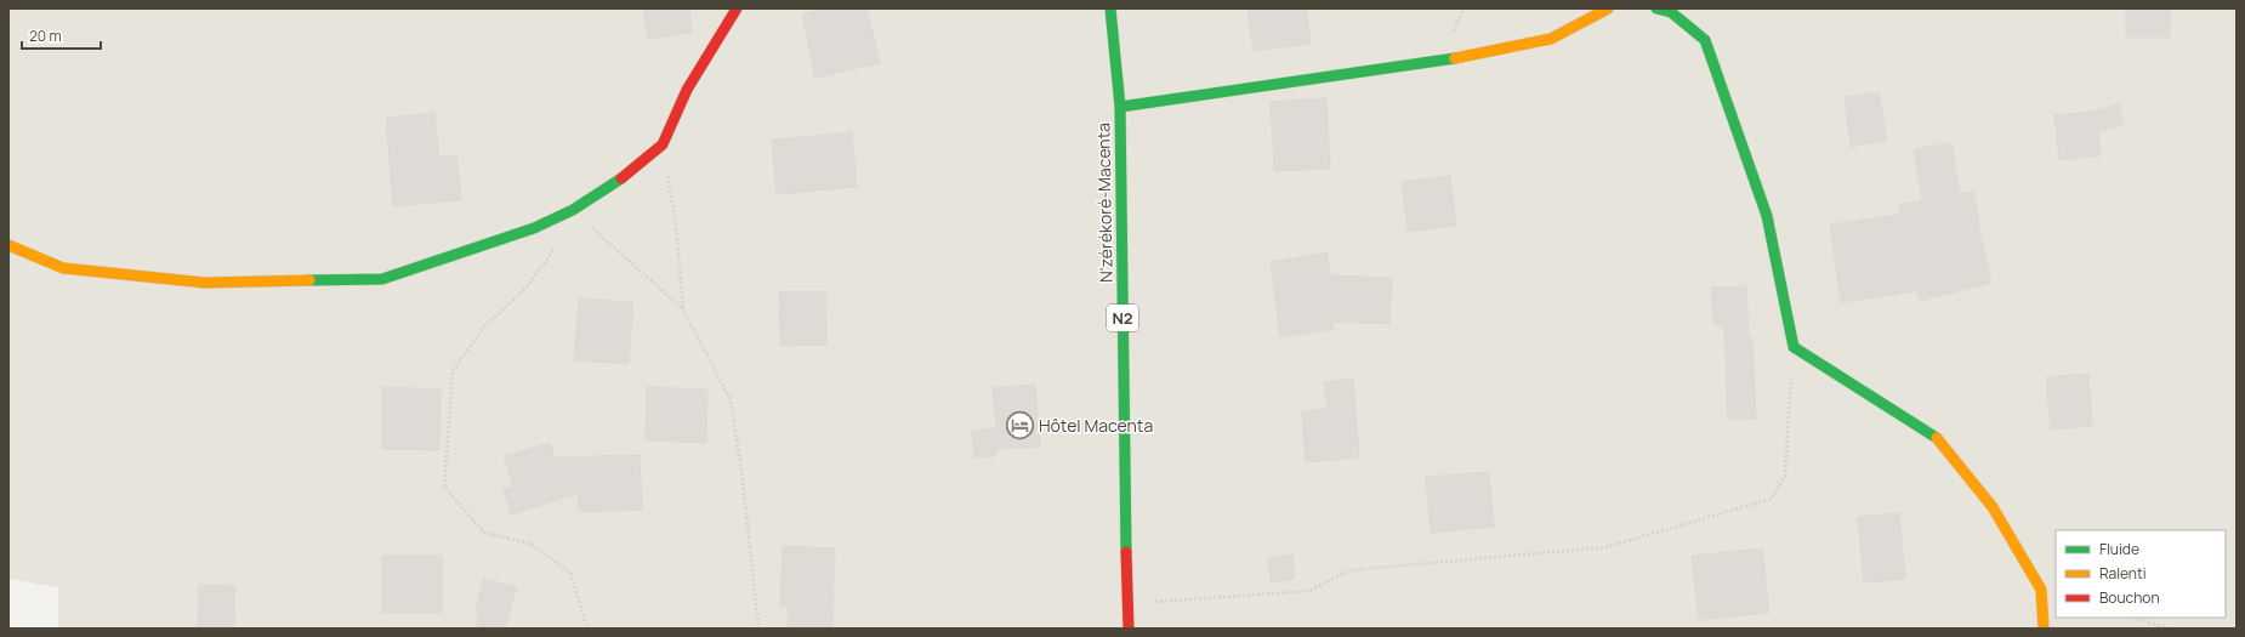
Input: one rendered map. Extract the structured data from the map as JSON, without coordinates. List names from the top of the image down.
{
  "streets": {
    "main road": ["N'zérékoré-Macenta", "N2"]
  },
  "places": {
    "hotel": ["Hôtel Macenta"]
  },
  "legend": ["Fluide", "Ralenti", "Bouchon"],
  "scale_bar": "20 m"
}
